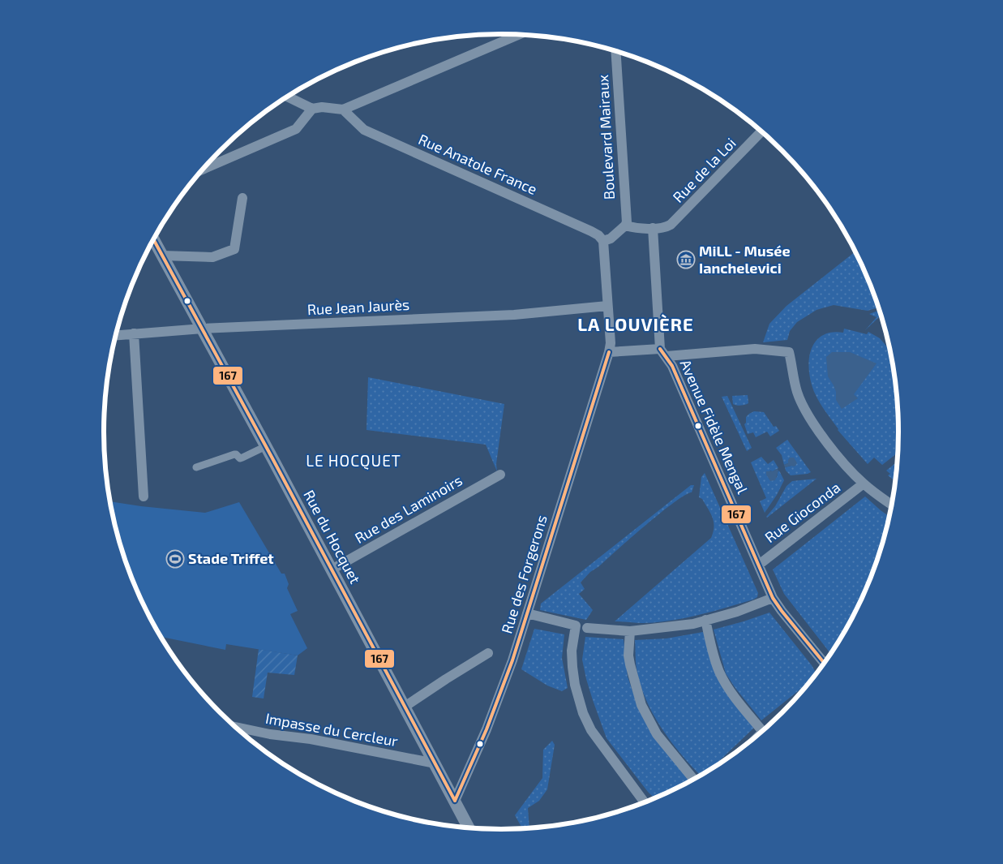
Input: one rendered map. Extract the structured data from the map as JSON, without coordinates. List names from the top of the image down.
{
  "streets": {
    "street": [
      "Boulevard Mairaux",
      "Rue Anatole France",
      "Rue de la Loi",
      "Rue Jean Jaurès",
      "Avenue Fidèle Mengal",
      "Rue des Laminoirs",
      "Rue Gioconda",
      "Rue du Hocquet",
      "Rue des Forgerons",
      "Impasse du Cercleur"
    ]
  },
  "crossings": [
    ["Rue Anatole France", "Rue des Forgerons"],
    ["Rue Jean Jaurès", "Rue du Hocquet"],
    ["Rue Jean Jaurès", "Rue des Forgerons"],
    ["Avenue Fidèle Mengal", "Rue Gioconda"],
    ["Rue des Laminoirs", "Rue du Hocquet"],
    ["Rue du Hocquet", "Rue des Forgerons"],
    ["Rue du Hocquet", "Impasse du Cercleur"]
  ],
  "districts": ["LA LOUVIÈRE", "LE HOCQUET"],
  "places": {
    "museum": ["MiLL - Musée Ianchelevici"],
    "sports": ["Stade Triffet"]
  },
  "lines": ["transit line 167"]
}
